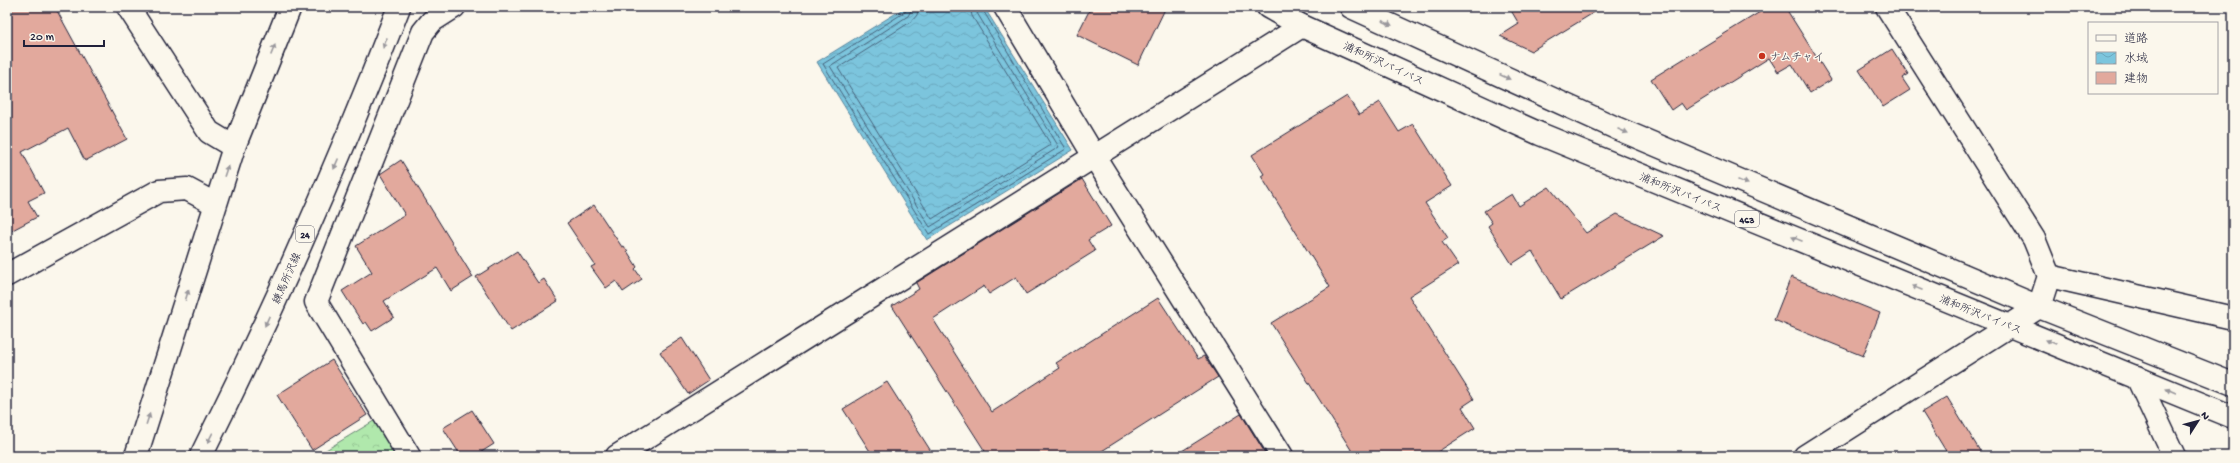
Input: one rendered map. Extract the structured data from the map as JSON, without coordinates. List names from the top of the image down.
{
  "streets": {
    "main road": [
      "浦和所沢バイパス",
      "463",
      "24",
      "練馬所沢線"
    ]
  },
  "places": ["ナムチャイ"],
  "legend": ["道路", "水域", "建物"],
  "scale_bar": "20 m",
  "north": "top right"
}
